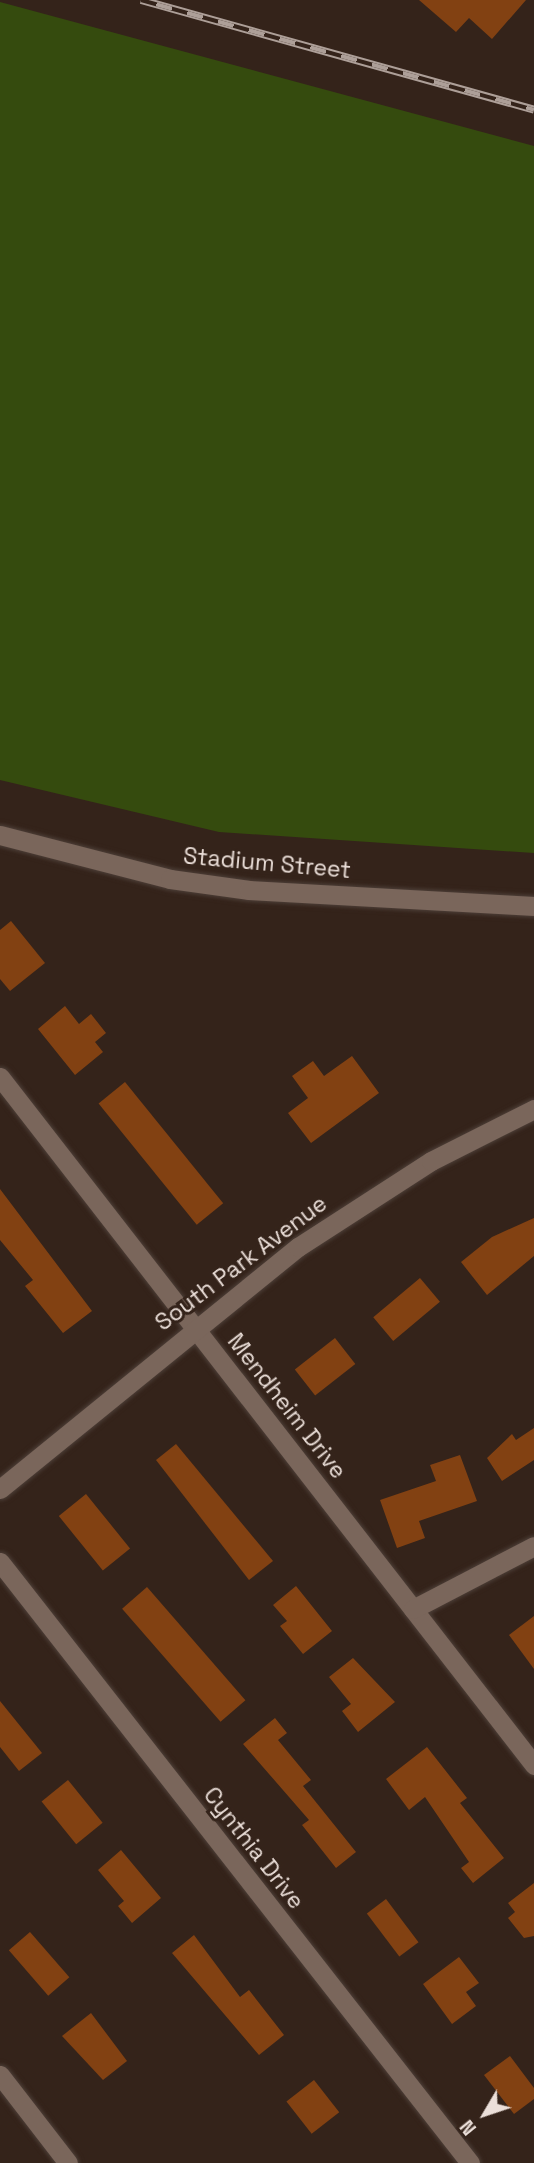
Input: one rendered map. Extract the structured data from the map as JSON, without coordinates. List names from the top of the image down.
{
  "streets": {
    "street": [
      "Stadium Street",
      "South Park Avenue",
      "Mendheim Drive",
      "Cynthia Drive"
    ]
  },
  "crossings": [
    ["South Park Avenue", "Mendheim Drive"]
  ],
  "north": "bottom left"
}
